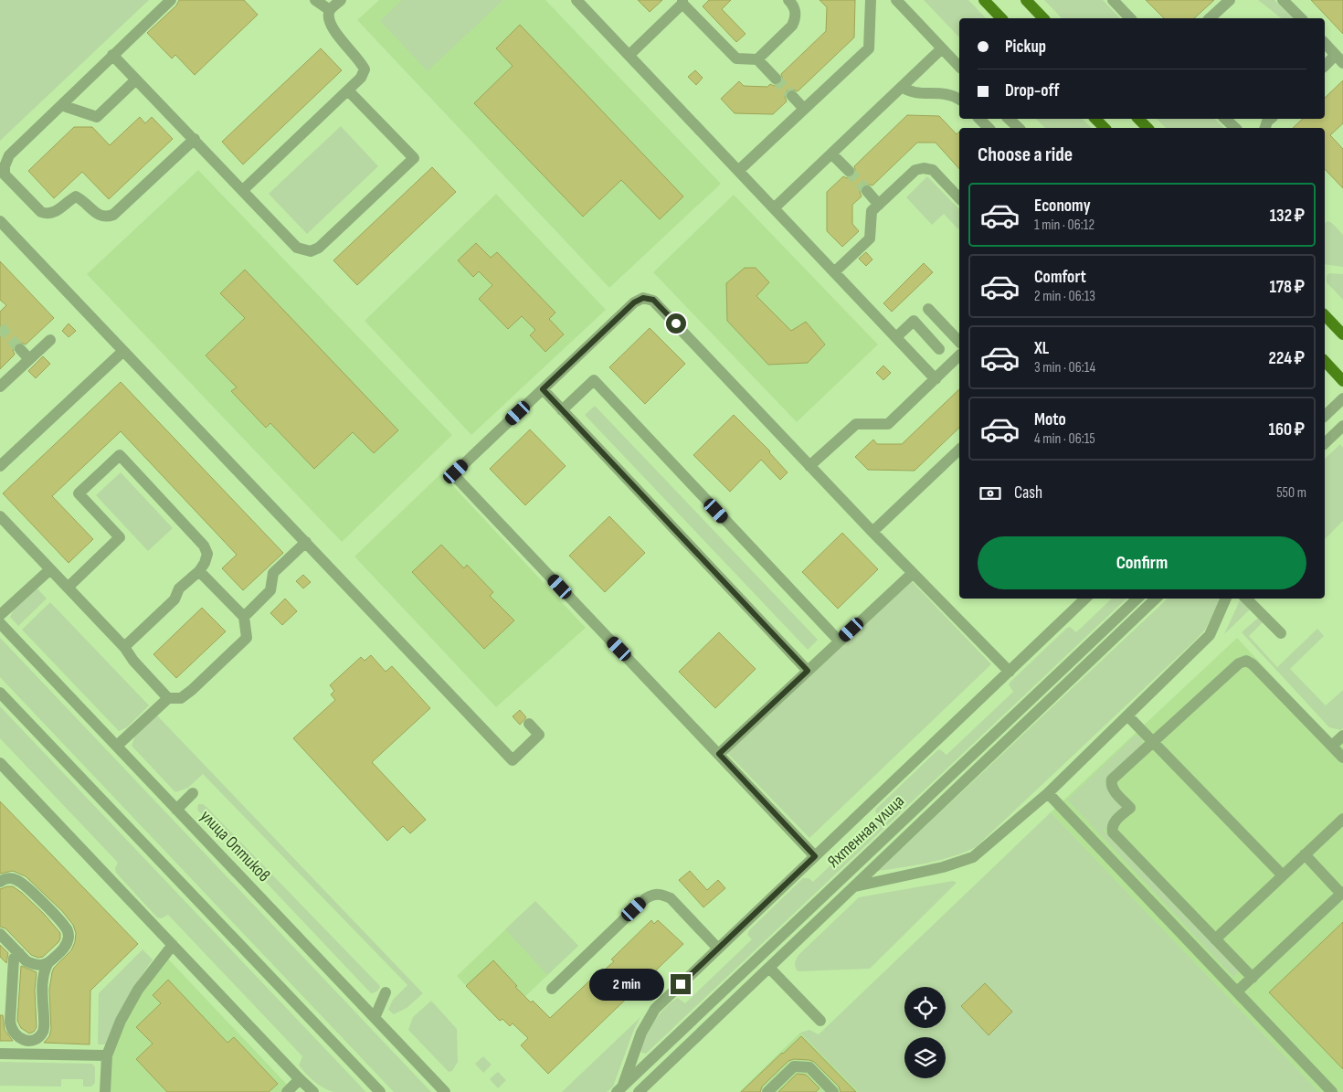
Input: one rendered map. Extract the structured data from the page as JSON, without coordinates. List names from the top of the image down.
{
  "streets": {
    "street": ["Яхтенная улица", "улица Оптиков"]
  },
  "page": {
    "banner": ["Pickup", "Drop-off"],
    "heading": "Choose a ride",
    "list": [
      {
        "name": "Economy",
        "note": "1 min · 06:12",
        "value": "132 ₽"
      },
      {
        "name": "Comfort",
        "note": "2 min · 06:13",
        "value": "178 ₽"
      },
      {
        "name": "XL",
        "note": "3 min · 06:14",
        "value": "224 ₽"
      },
      {
        "name": "Moto",
        "note": "4 min · 06:15",
        "value": "160 ₽"
      }
    ],
    "pay": ["Cash", "550 m"],
    "buttons": "Confirm",
    "bubble": "2 min"
  }
}
